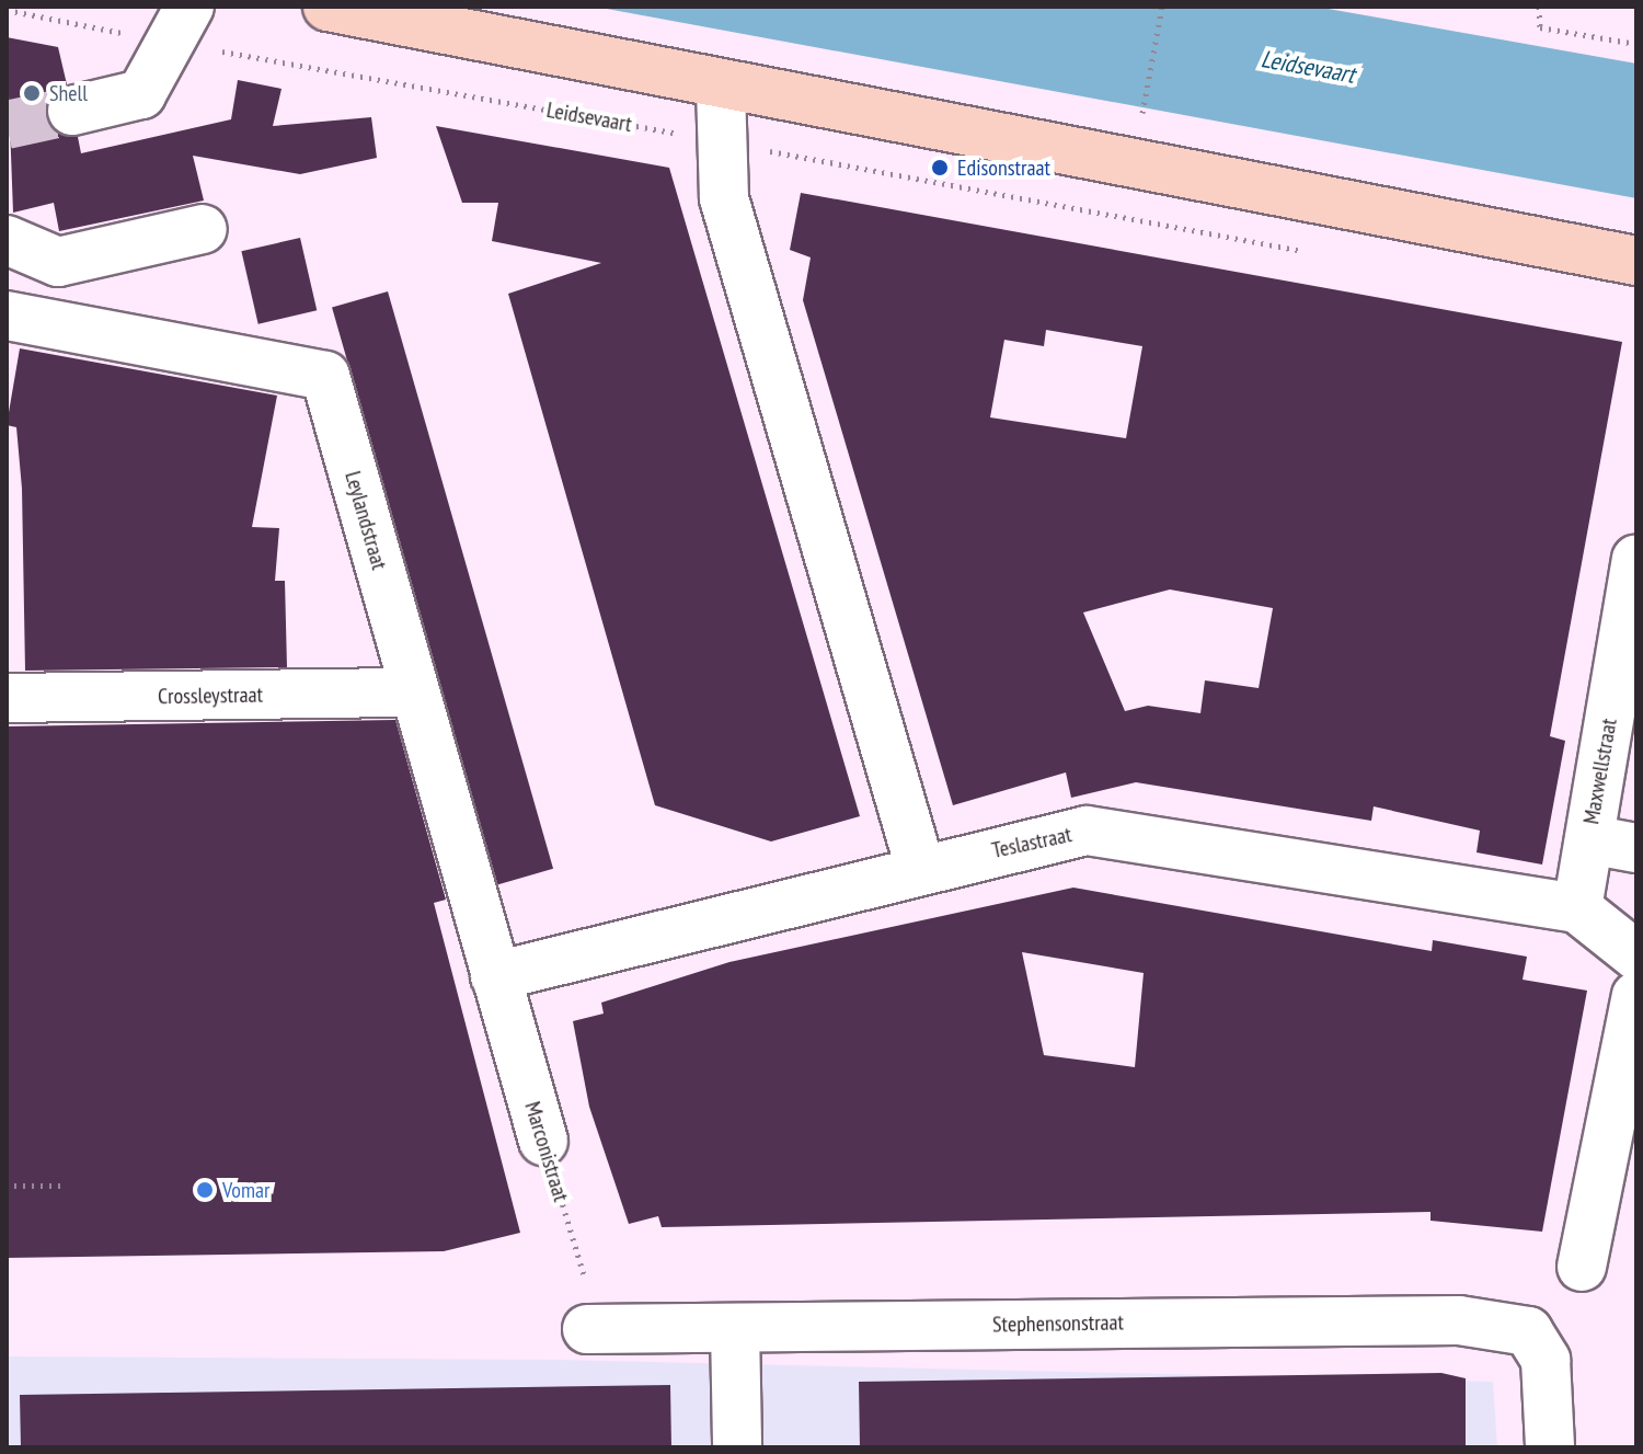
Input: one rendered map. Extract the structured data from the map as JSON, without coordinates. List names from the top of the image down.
{
  "streets": {
    "street": [
      "Leylandstraat",
      "Crossleystraat",
      "Maxwellstraat",
      "Teslastraat",
      "Marconistraat",
      "Stephensonstraat"
    ],
    "path": ["Leidsevaart"]
  },
  "crossings": [
    ["Leylandstraat", "Crossleystraat"],
    ["Leylandstraat", "Teslastraat"],
    ["Leylandstraat", "Marconistraat"],
    ["Maxwellstraat", "Teslastraat"],
    ["Teslastraat", "Marconistraat"],
    ["Marconistraat", "Stephensonstraat"]
  ],
  "water": ["Leidsevaart"],
  "places": ["Shell", "Edisonstraat", "Vomar"]
}
